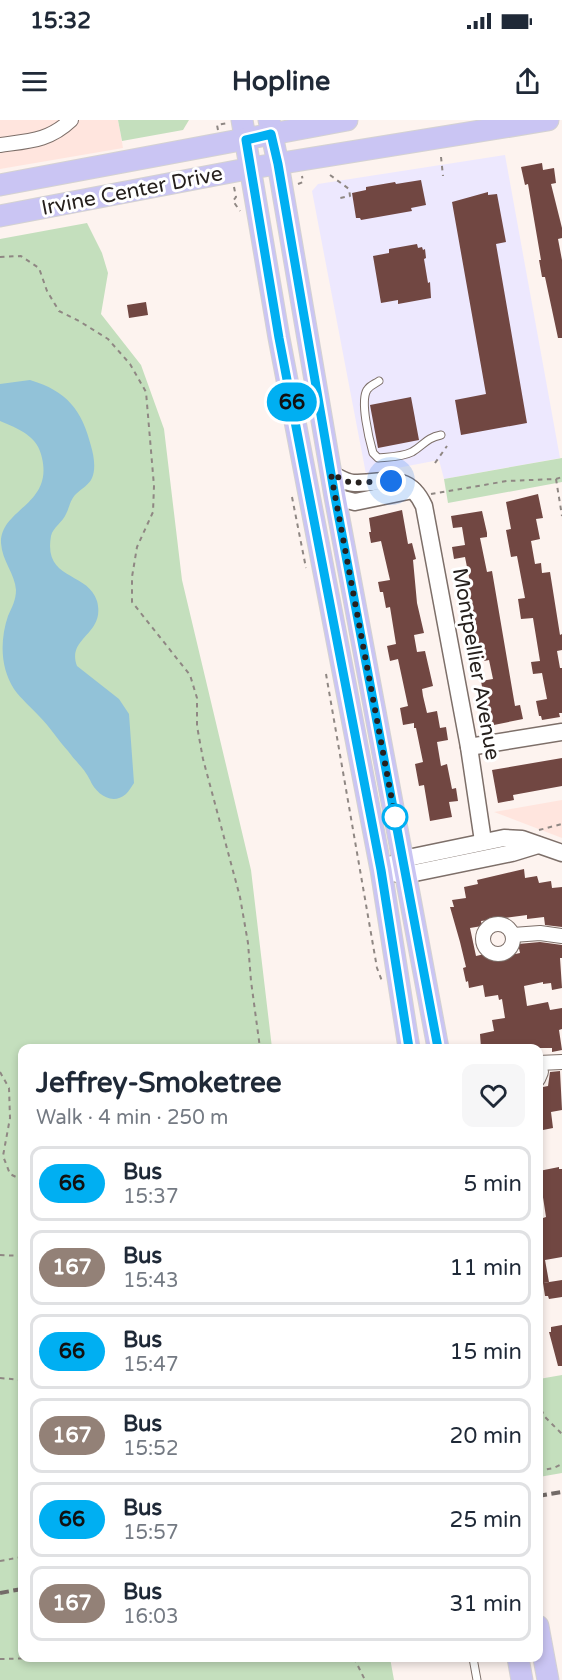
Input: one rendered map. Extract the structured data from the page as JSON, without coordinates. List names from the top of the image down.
{
  "streets": {
    "main road": ["Irvine Center Drive"],
    "street": ["Montpellier Avenue"]
  },
  "lines": ["bus line 66"],
  "page": {
    "status": "15:32",
    "header": "Hopline",
    "on_map": "66",
    "heading": ["Jeffrey-Smoketree", "Walk · 4 min · 250 m"],
    "list": [
      {
        "mark": "66",
        "name": "Bus",
        "note": "15:37",
        "value": "5 min"
      },
      {
        "mark": "167",
        "name": "Bus",
        "note": "15:43",
        "value": "11 min"
      },
      {
        "mark": "66",
        "name": "Bus",
        "note": "15:47",
        "value": "15 min"
      },
      {
        "mark": "167",
        "name": "Bus",
        "note": "15:52",
        "value": "20 min"
      },
      {
        "mark": "66",
        "name": "Bus",
        "note": "15:57",
        "value": "25 min"
      },
      {
        "mark": "167",
        "name": "Bus",
        "note": "16:03",
        "value": "31 min"
      }
    ]
  }
}
